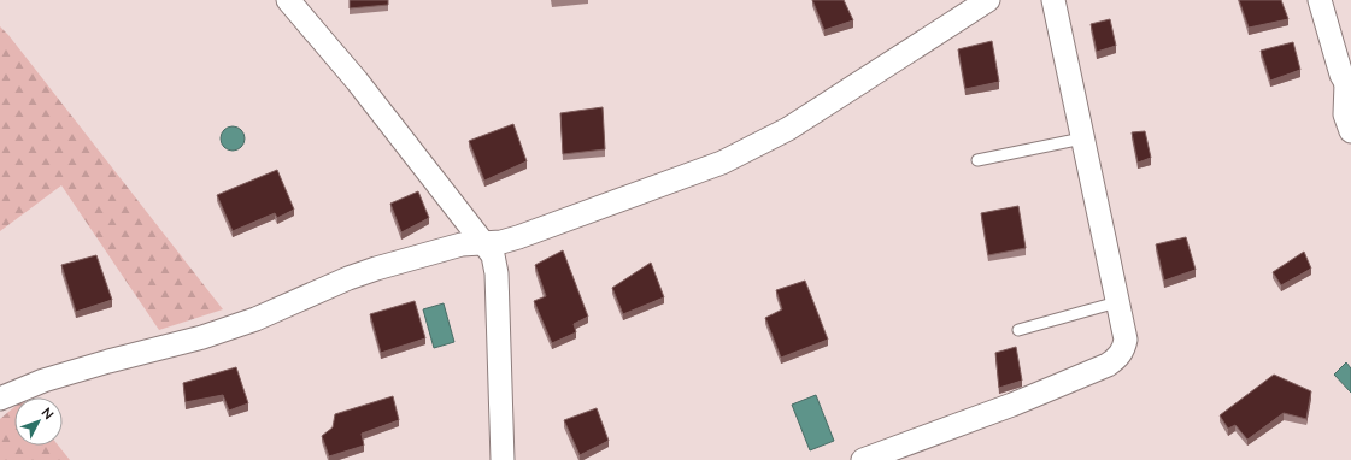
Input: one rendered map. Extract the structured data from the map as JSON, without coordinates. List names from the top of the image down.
{
  "north": "top right"
}
